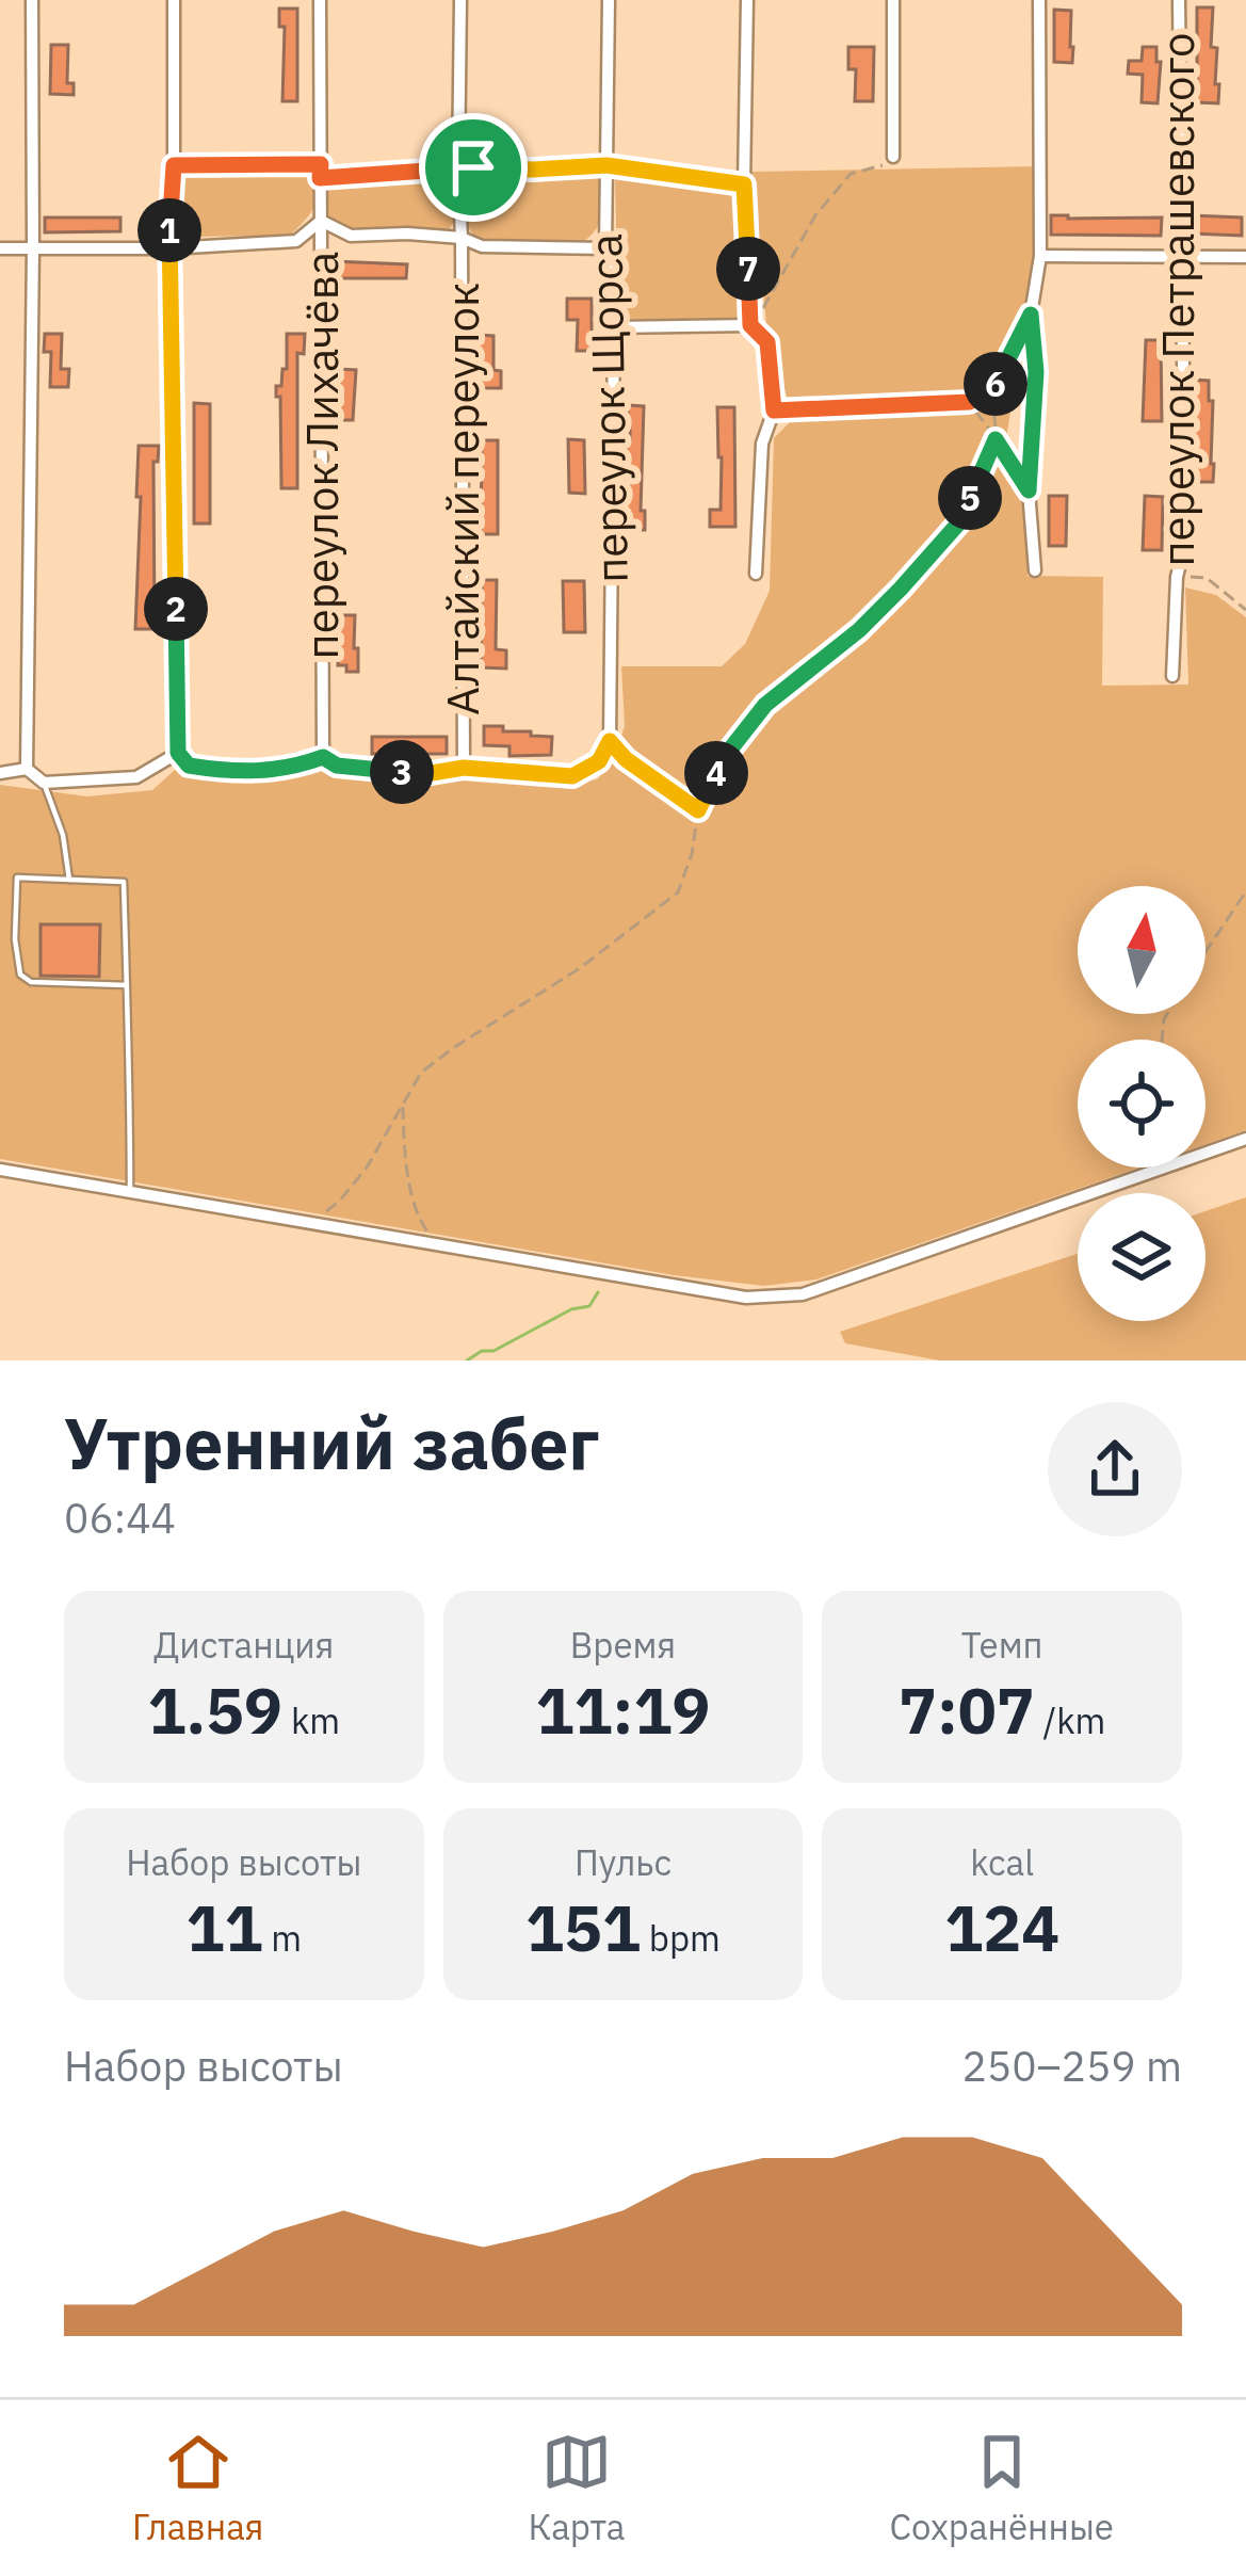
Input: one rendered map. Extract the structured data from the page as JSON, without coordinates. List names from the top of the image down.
{
  "streets": {
    "street": [
      "переулок Петрашевского",
      "переулок Щорса",
      "переулок Лихачёва",
      "Алтайский переулок"
    ]
  },
  "north": "top",
  "page": {
    "pins": [
      "1",
      "7",
      "6",
      "5",
      "2",
      "3",
      "4"
    ],
    "heading": ["Утренний забег", "06:44"],
    "stats": [
      ["Дистанция", "1.59 km"],
      ["Время", "11:19"],
      ["Темп", "7:07 /km"],
      ["Набор высоты", "11 m"],
      ["Пульс", "151 bpm"],
      ["kcal", "124"]
    ],
    "chart": ["Набор высоты", "250–259 m"],
    "tabs": ["Главная", "Карта", "Сохранённые"]
  }
}
